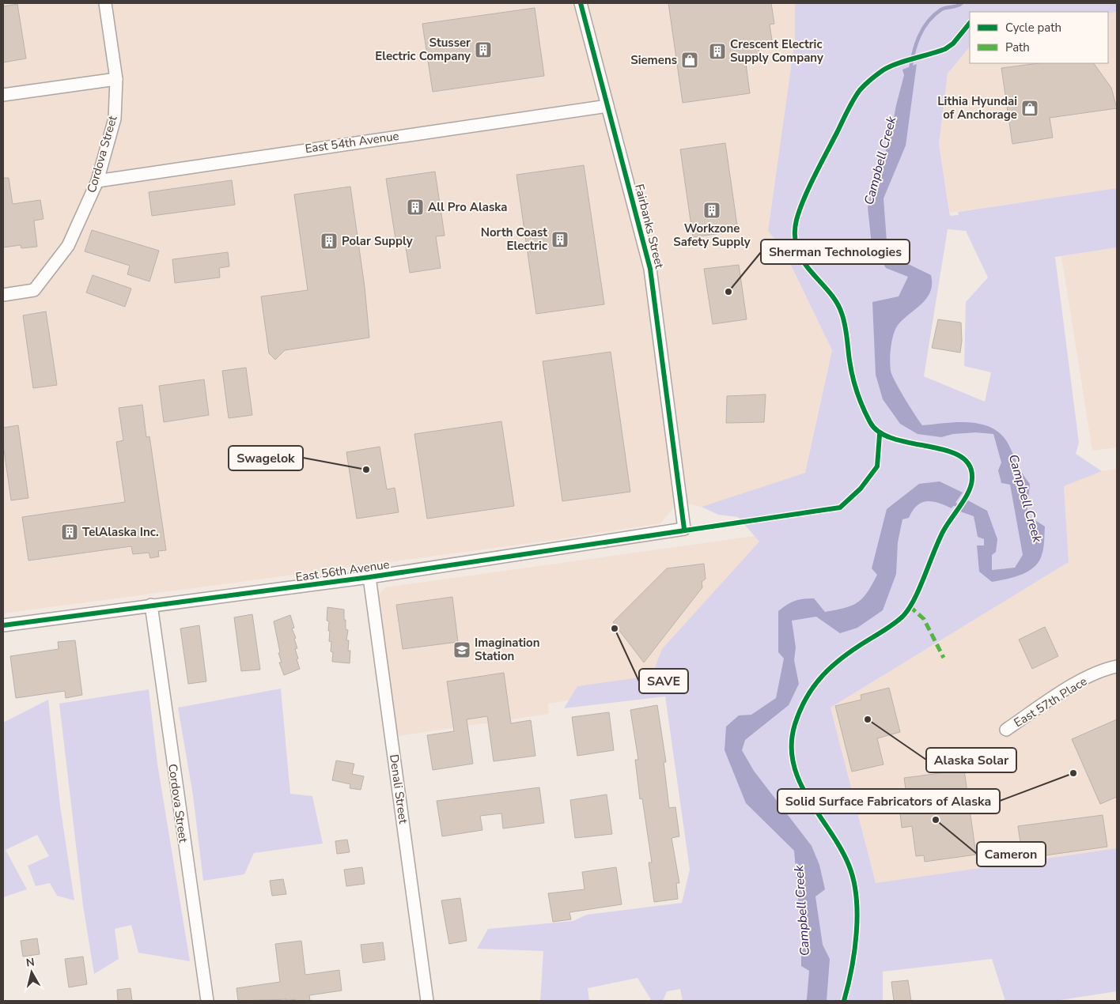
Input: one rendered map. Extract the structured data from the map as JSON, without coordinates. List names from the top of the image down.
{
  "streets": {
    "street": [
      "East 54th Avenue",
      "Cordova Street",
      "Fairbanks Street",
      "East 56th Avenue",
      "East 57th Place",
      "Denali Street"
    ]
  },
  "crossings": [
    ["East 54th Avenue", "Cordova Street"],
    ["East 54th Avenue", "Fairbanks Street"],
    ["Cordova Street", "East 56th Avenue"],
    ["Fairbanks Street", "East 56th Avenue"],
    ["East 56th Avenue", "Denali Street"]
  ],
  "water": ["Campbell Creek"],
  "places": {
    "building": [
      "Stusser Electric Company",
      "Crescent Electric Supply Company",
      "All Pro Alaska",
      "Workzone Safety Supply",
      "North Coast Electric",
      "Polar Supply",
      "TelAlaska Inc."
    ],
    "shop": ["Siemens", "Lithia Hyundai of Anchorage"],
    "other": [
      "Sherman Technologies",
      "Swagelok",
      "SAVE",
      "Alaska Solar",
      "Solid Surface Fabricators of Alaska",
      "Cameron"
    ],
    "school or university": ["Imagination Station"]
  },
  "legend": ["Cycle path", "Path"],
  "north": "top"
}
